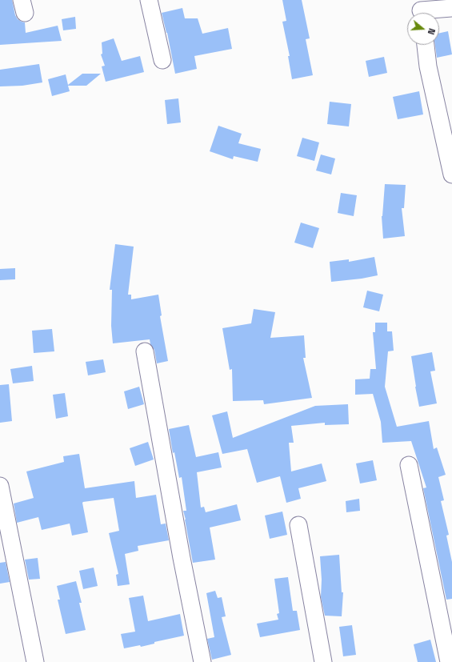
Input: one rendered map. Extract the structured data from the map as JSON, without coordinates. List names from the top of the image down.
{
  "north": "right"
}
